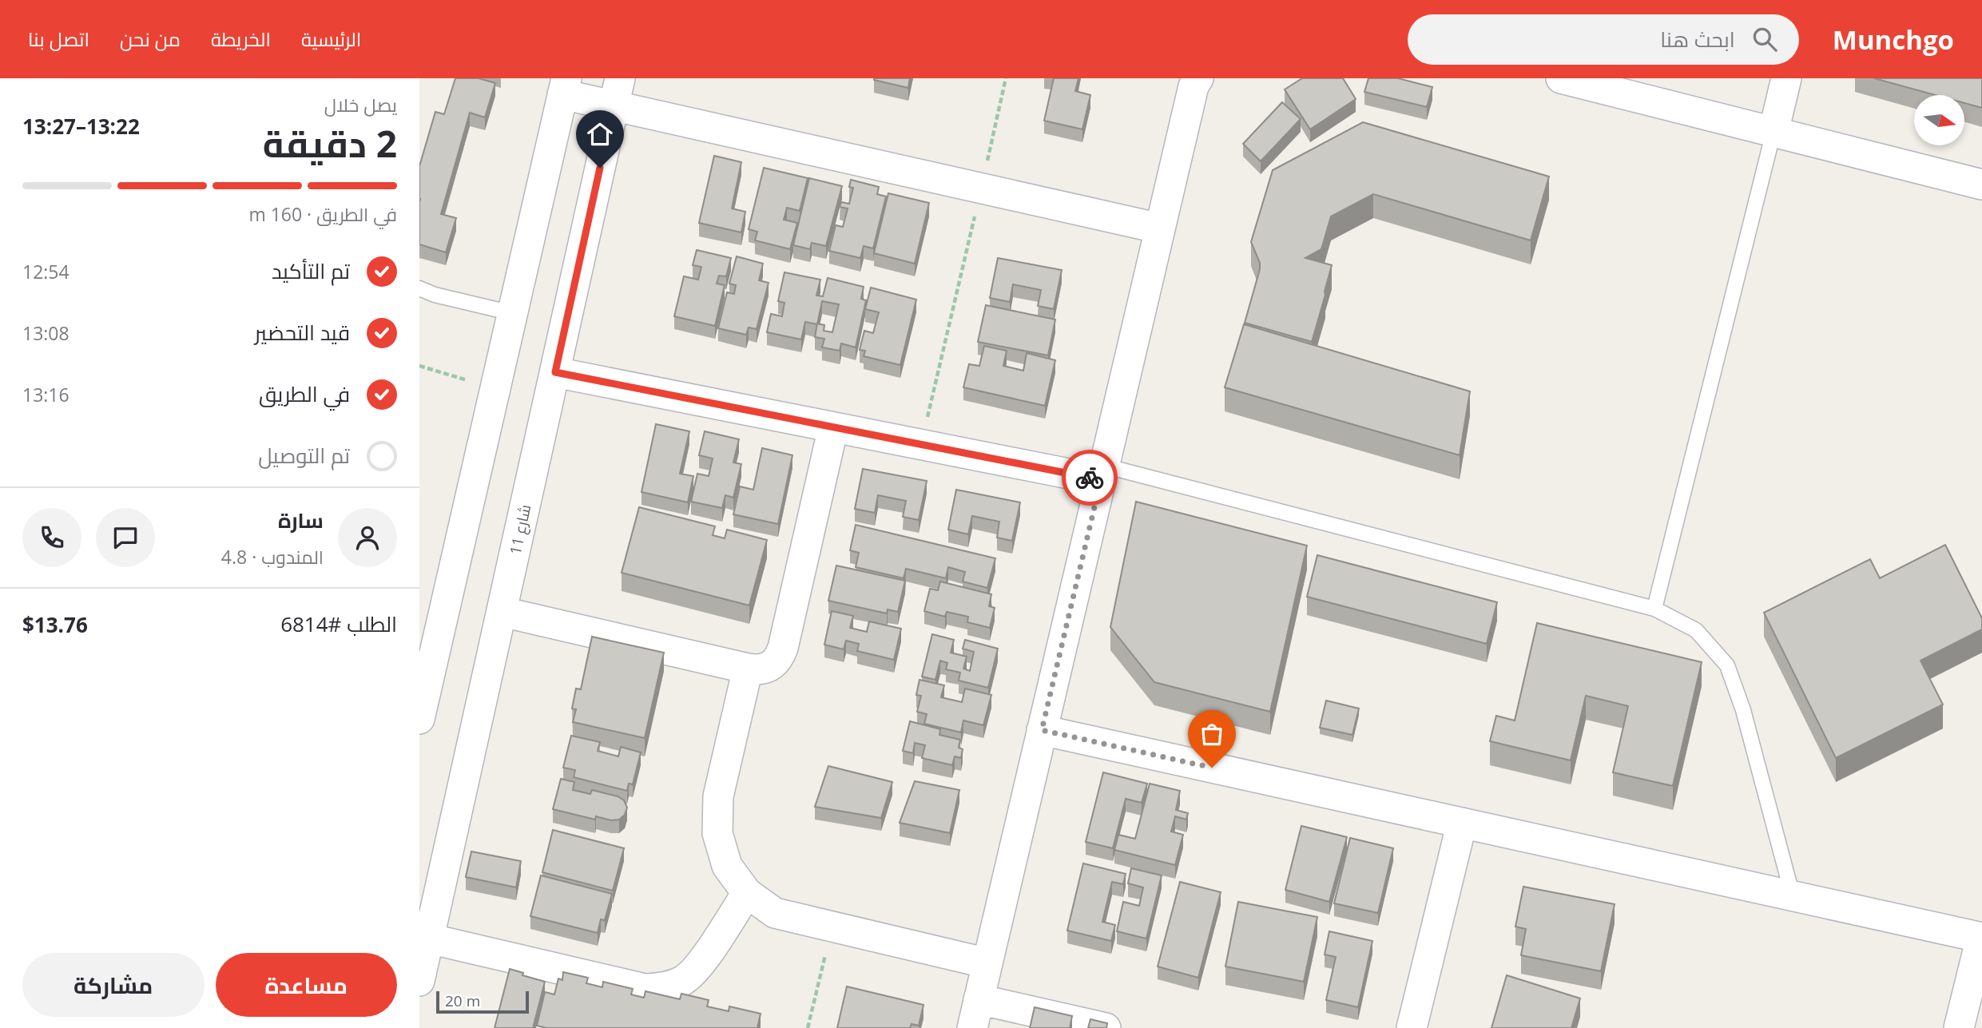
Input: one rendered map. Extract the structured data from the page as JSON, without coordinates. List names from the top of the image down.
{
  "streets": {
    "street": ["شارع 11"]
  },
  "scale_bar": "20 m",
  "north": "right",
  "page": {
    "header": "Munchgo",
    "search": "ابحث هنا",
    "nav": [
      "الرئيسية",
      "الخريطة",
      "من نحن",
      "اتصل بنا"
    ],
    "heading": ["2 دقيقة", "يصل خلال", "13:22–13:27"],
    "panel": [
      "سارة",
      "المندوب · 4.8",
      "الطلب #6814",
      "$13.76"
    ],
    "bar": "في الطريق · 160 m",
    "list": [
      ["تم التأكيد", "12:54"],
      ["قيد التحضير", "13:08"],
      ["في الطريق", "13:16"],
      "تم التوصيل"
    ],
    "buttons": ["مساعدة", "مشاركة"],
    "scale": "20 m"
  }
}
